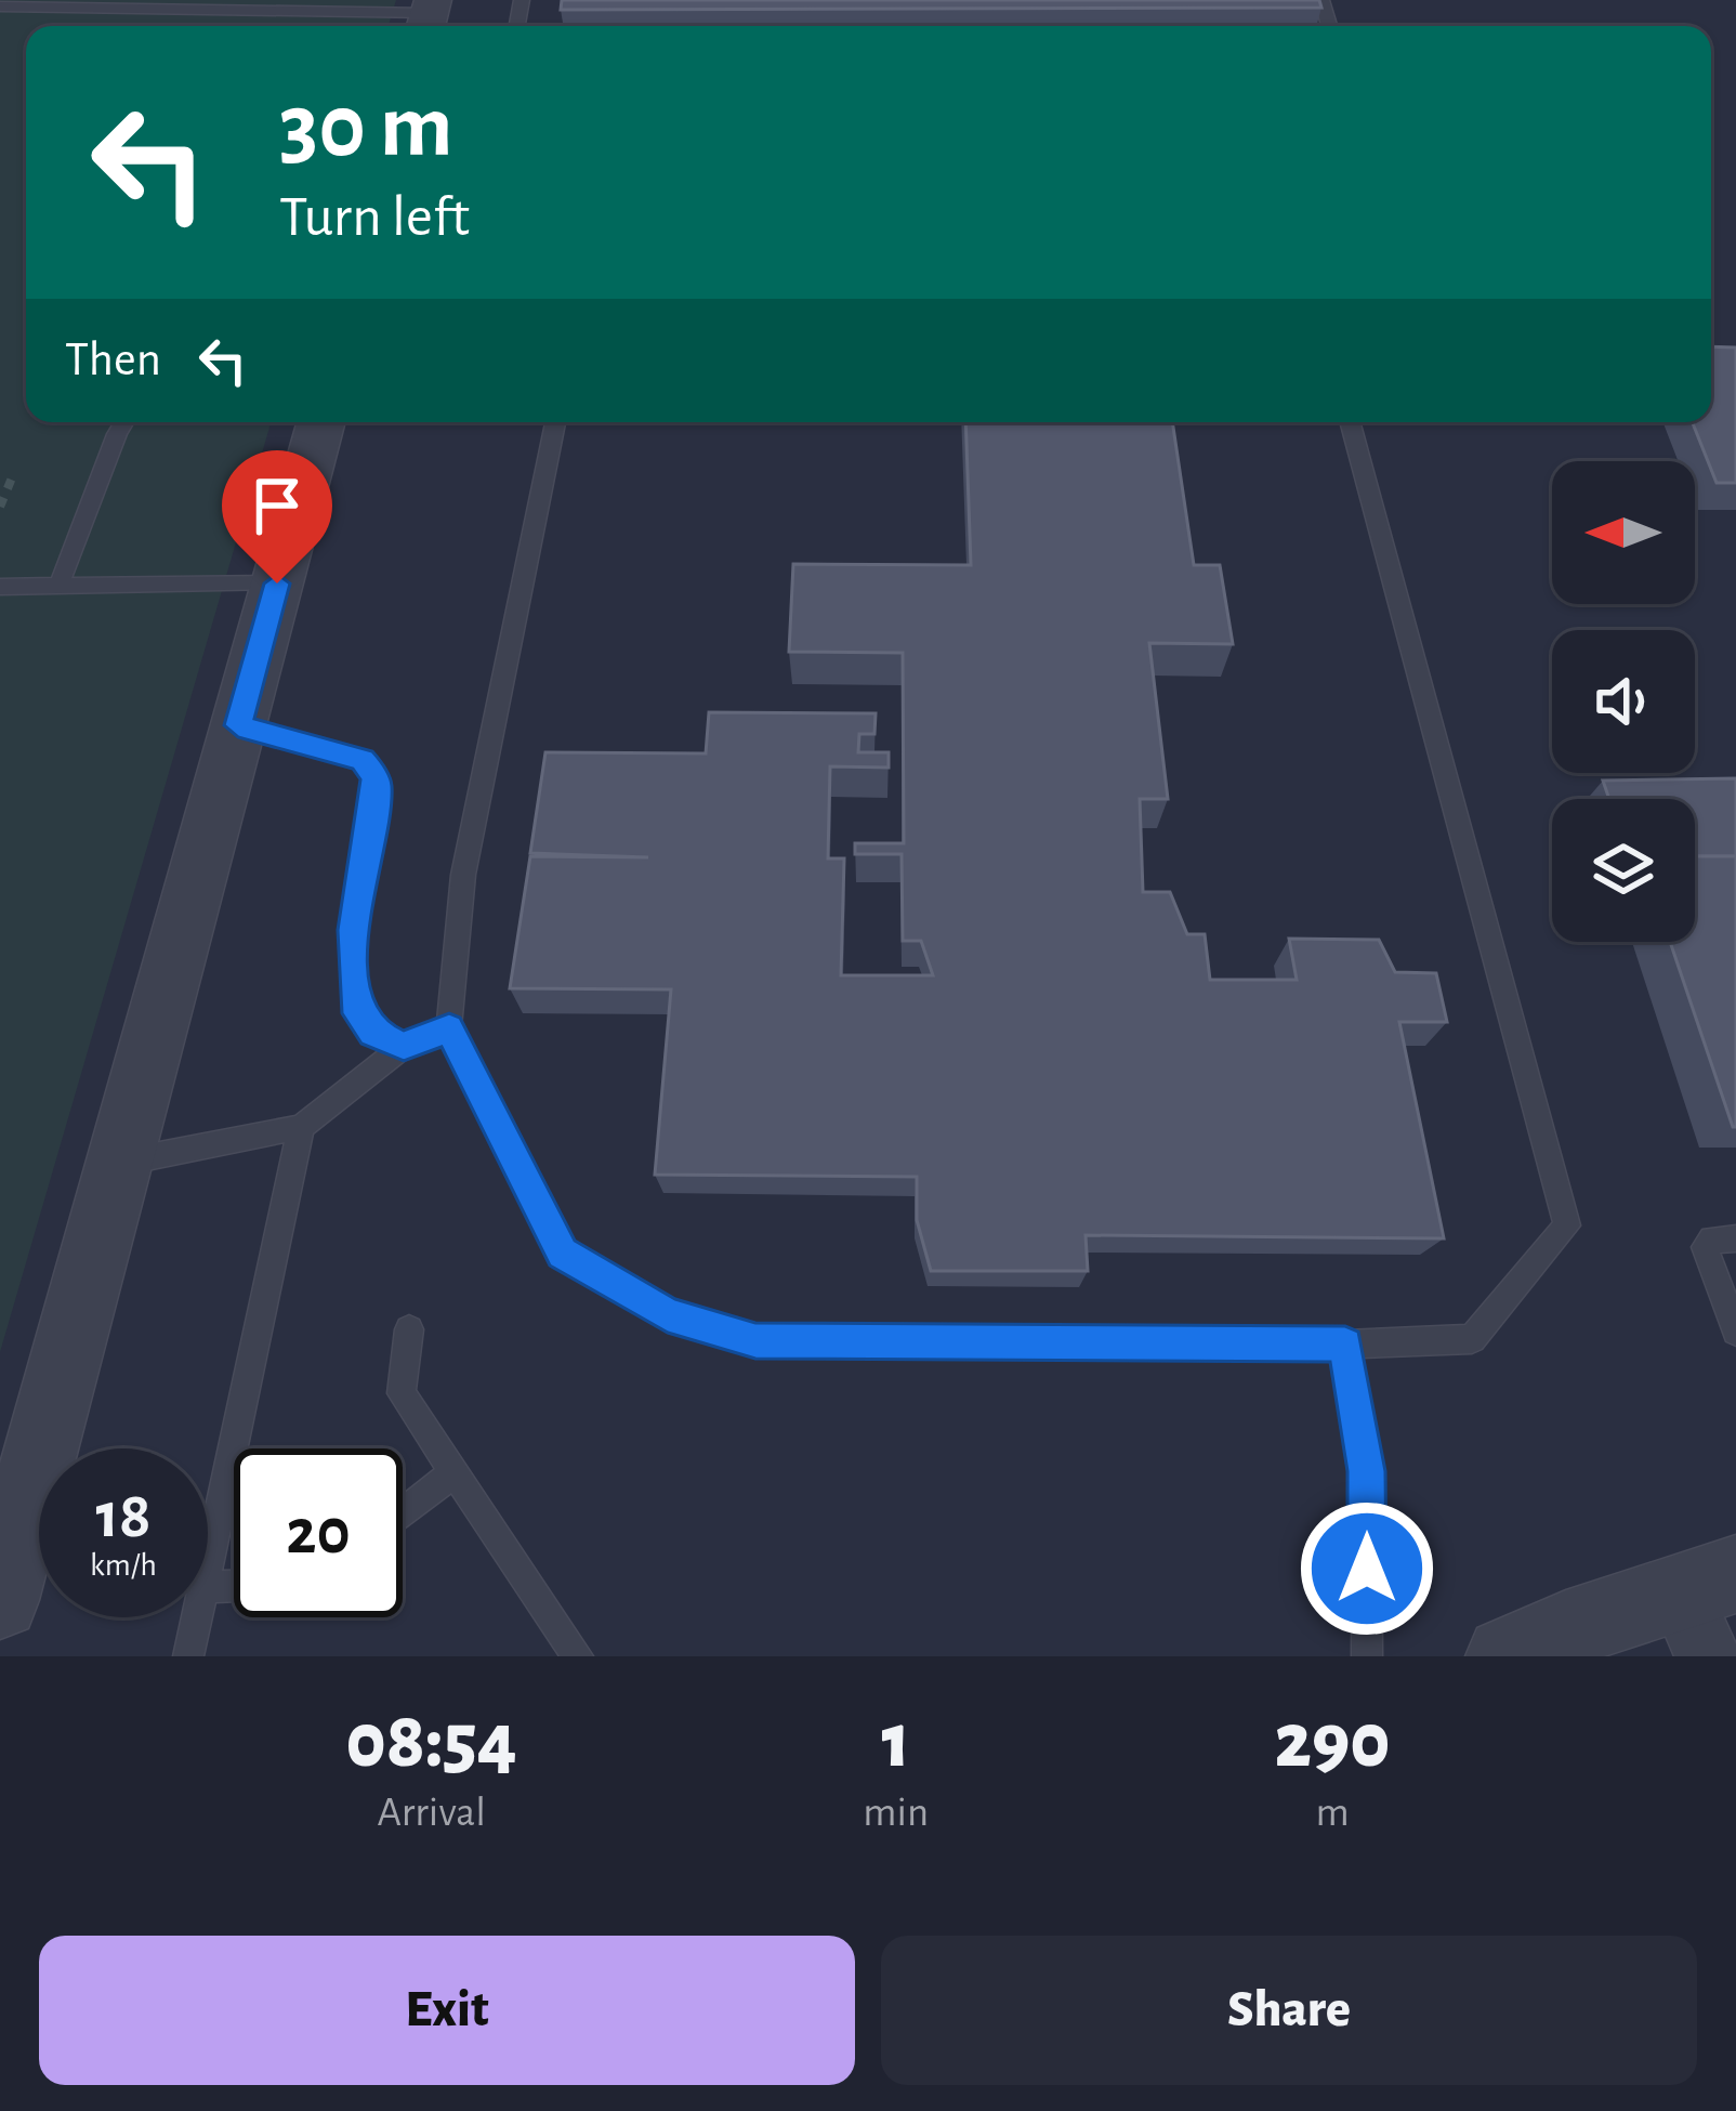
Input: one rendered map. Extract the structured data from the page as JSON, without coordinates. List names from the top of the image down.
{
  "north": "left",
  "page": {
    "turn": ["30 m", "Turn left"],
    "then": "Then",
    "speed": "18 km/h",
    "limit": "20",
    "eta": [
      "08:54",
      "Arrival",
      "1",
      "min",
      "290",
      "m"
    ],
    "buttons": ["Exit", "Share"]
  }
}
